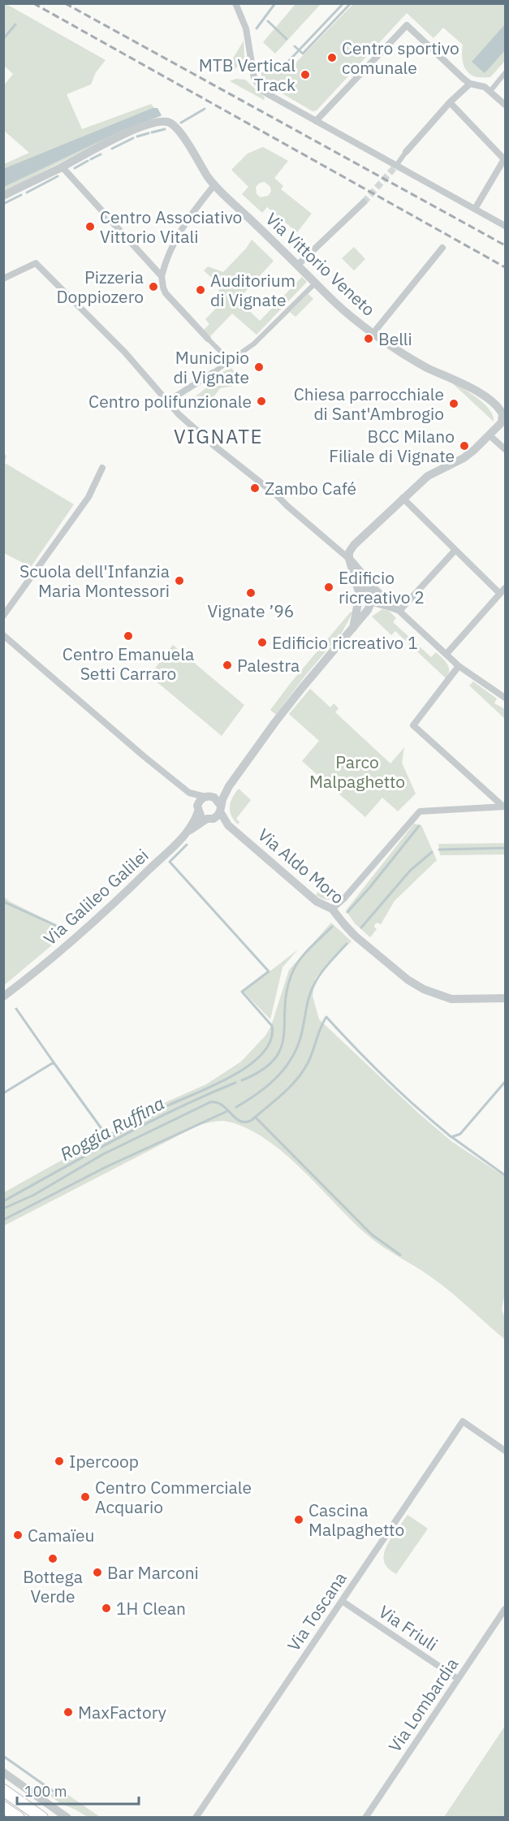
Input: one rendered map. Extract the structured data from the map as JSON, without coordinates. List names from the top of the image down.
{
  "streets": {
    "street": [
      "Via Vittorio Veneto",
      "Via Aldo Moro",
      "Via Galileo Galilei",
      "Via Toscana",
      "Via Friuli",
      "Via Lombardia"
    ]
  },
  "crossings": [
    ["Via Aldo Moro", "Via Galileo Galilei"],
    ["Via Toscana", "Via Friuli"],
    ["Via Friuli", "Via Lombardia"]
  ],
  "districts": ["VIGNATE"],
  "water": ["Roggia Ruffina"],
  "parks": ["Parco Malpaghetto"],
  "places": [
    "Centro sportivo comunale",
    "MTB Vertical Track",
    "Centro Associativo Vittorio Vitali",
    "Pizzeria Doppiozero",
    "Auditorium di Vignate",
    "Belli",
    "Municipio di Vignate",
    "Centro polifunzionale",
    "Chiesa parrocchiale di Sant'Ambrogio",
    "BCC Milano Filiale di Vignate",
    "Zambo Café",
    "Scuola dell'Infanzia Maria Montessori",
    "Edificio ricreativo 2",
    "Vignate ’96",
    "Centro Emanuela Setti Carraro",
    "Edificio ricreativo 1",
    "Palestra",
    "Ipercoop",
    "Centro Commerciale Acquario",
    "Cascina Malpaghetto",
    "Camaïeu",
    "Bottega Verde",
    "Bar Marconi",
    "1H Clean",
    "MaxFactory"
  ],
  "scale_bar": "100 m"
}
